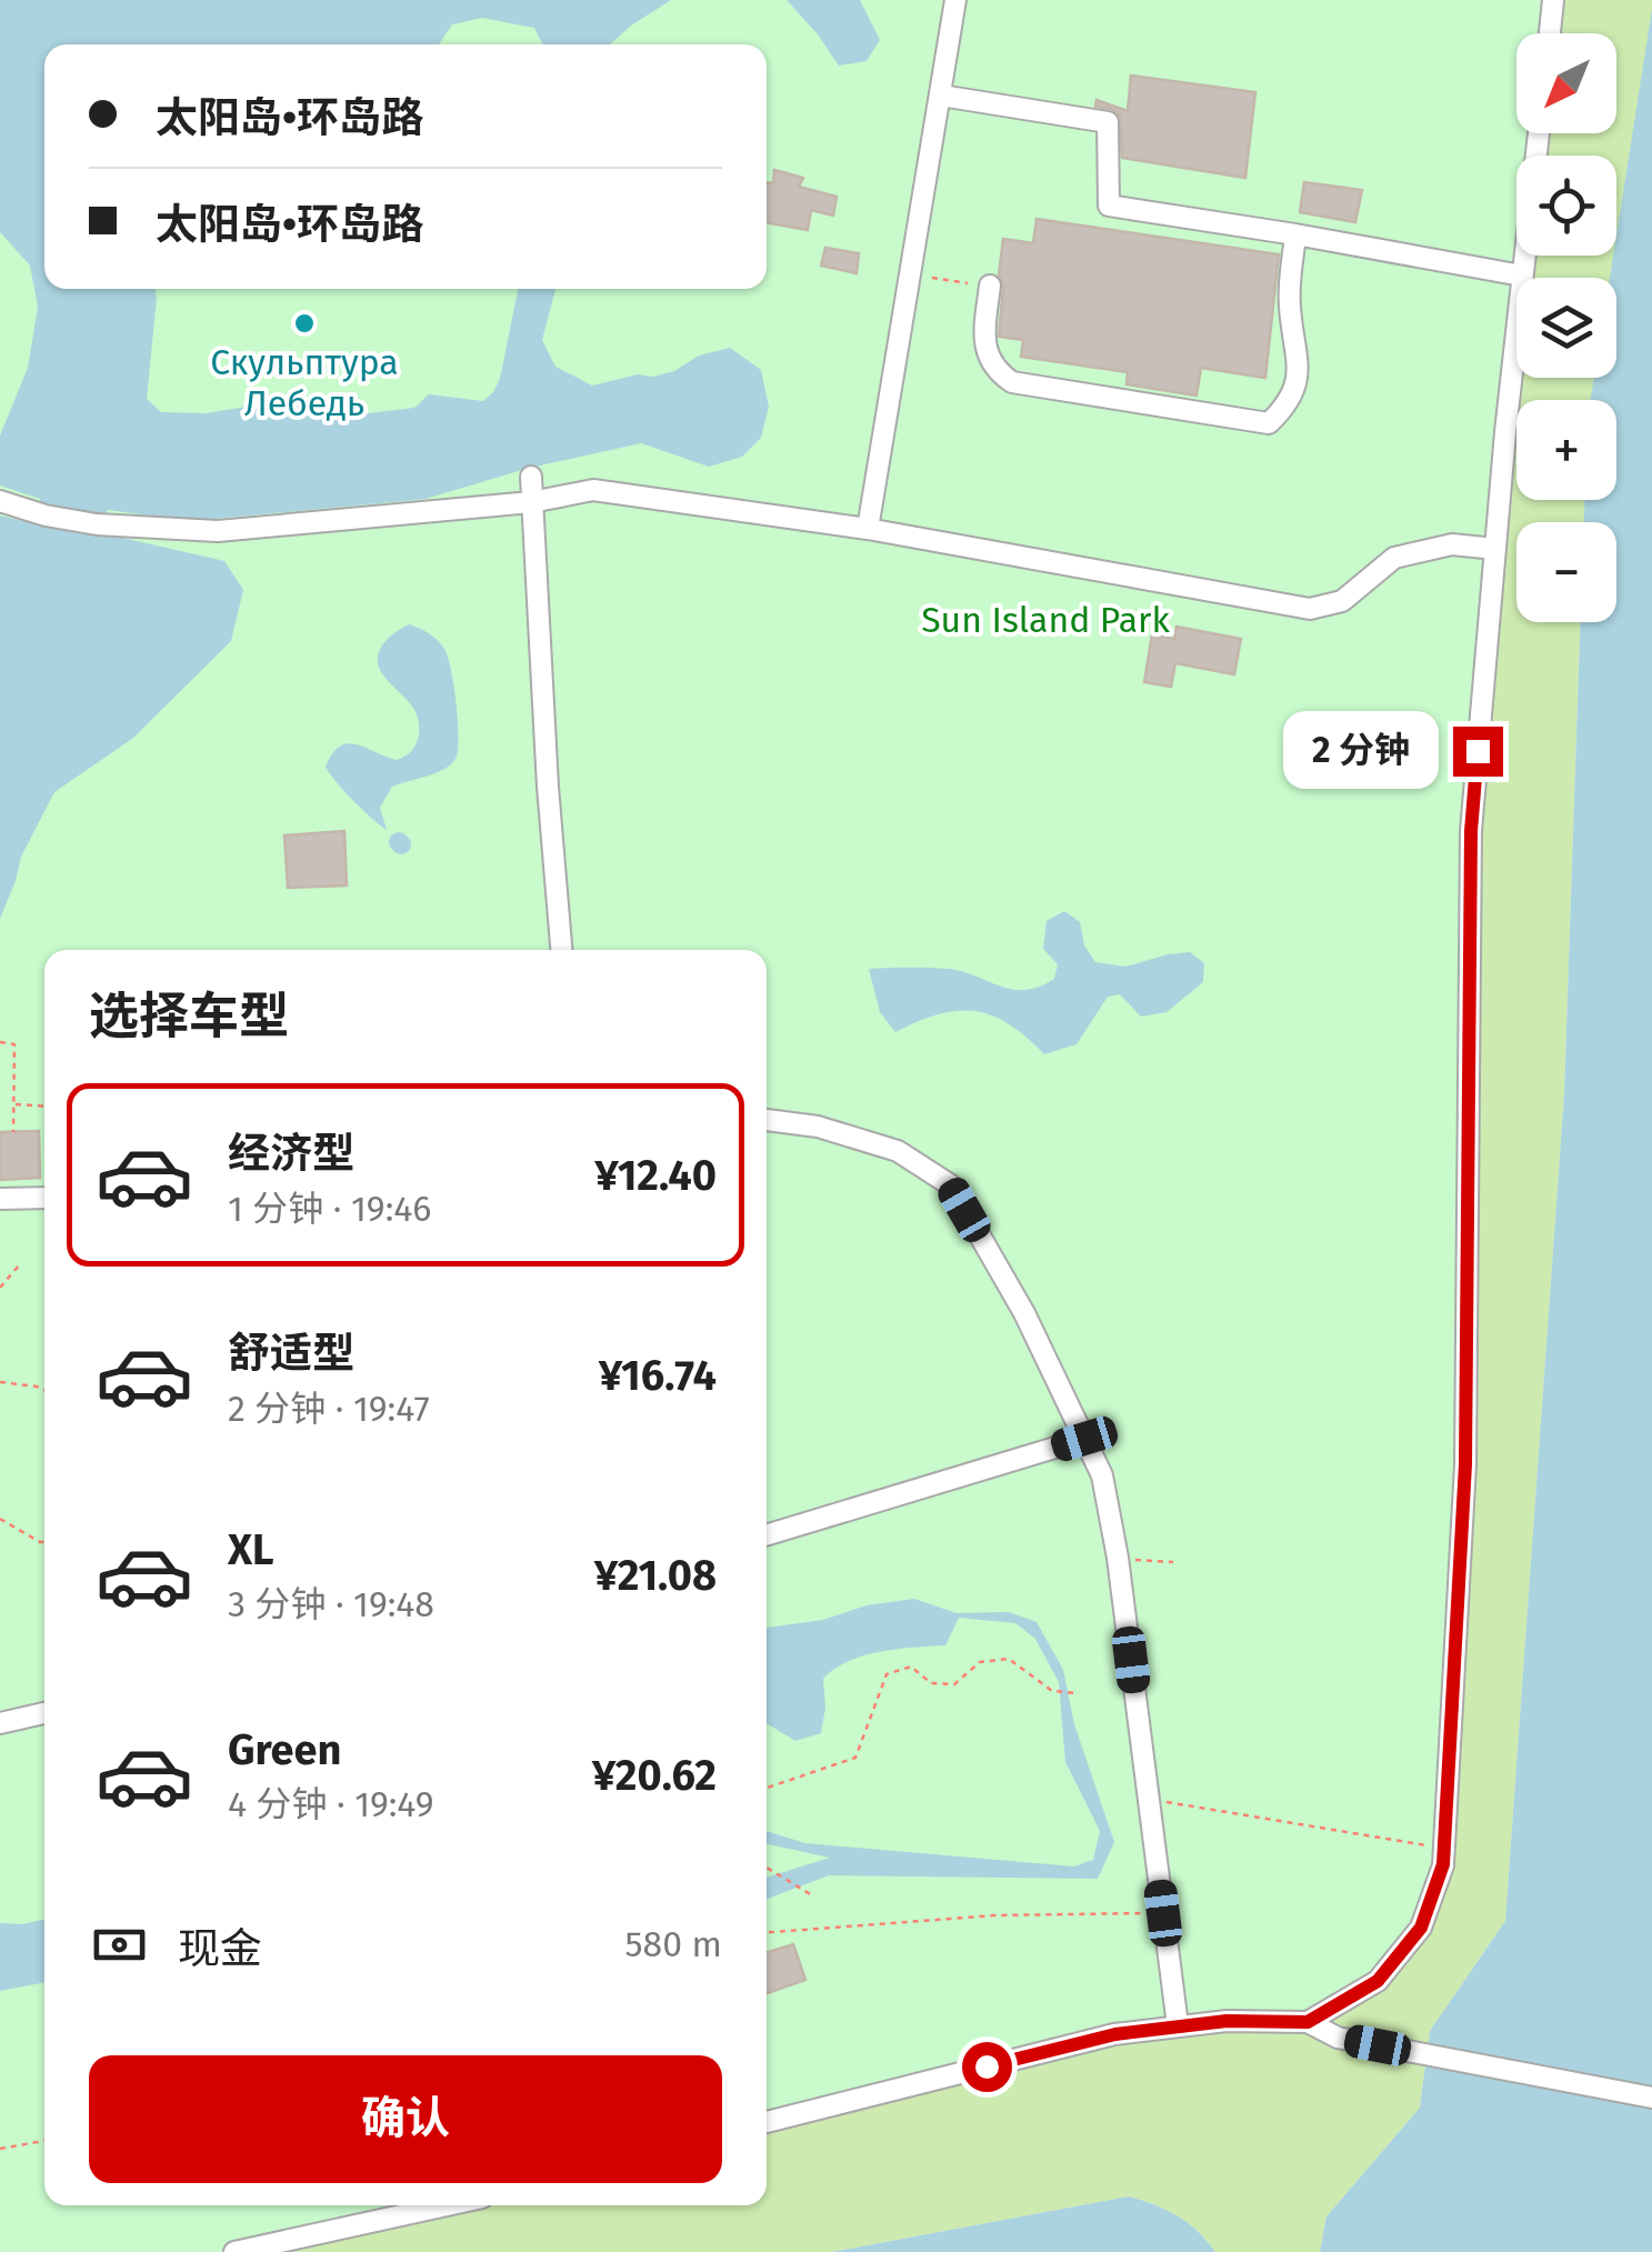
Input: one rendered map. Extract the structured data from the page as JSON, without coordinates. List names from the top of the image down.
{
  "parks": ["Sun Island Park"],
  "places": ["Скульптура Лебедь"],
  "north": "bottom left",
  "page": {
    "map_buttons": ["+", "−"],
    "banner": ["太阳岛•环岛路", "太阳岛•环岛路"],
    "bubble": "2 分钟",
    "heading": "选择车型",
    "list": [
      {
        "name": "经济型",
        "note": "1 分钟 · 19:46",
        "value": "¥12.40"
      },
      {
        "name": "舒适型",
        "note": "2 分钟 · 19:47",
        "value": "¥16.74"
      },
      {
        "name": "XL",
        "note": "3 分钟 · 19:48",
        "value": "¥21.08"
      },
      {
        "name": "Green",
        "note": "4 分钟 · 19:49",
        "value": "¥20.62"
      }
    ],
    "pay": ["现金", "580 m"],
    "buttons": "确认"
  }
}
